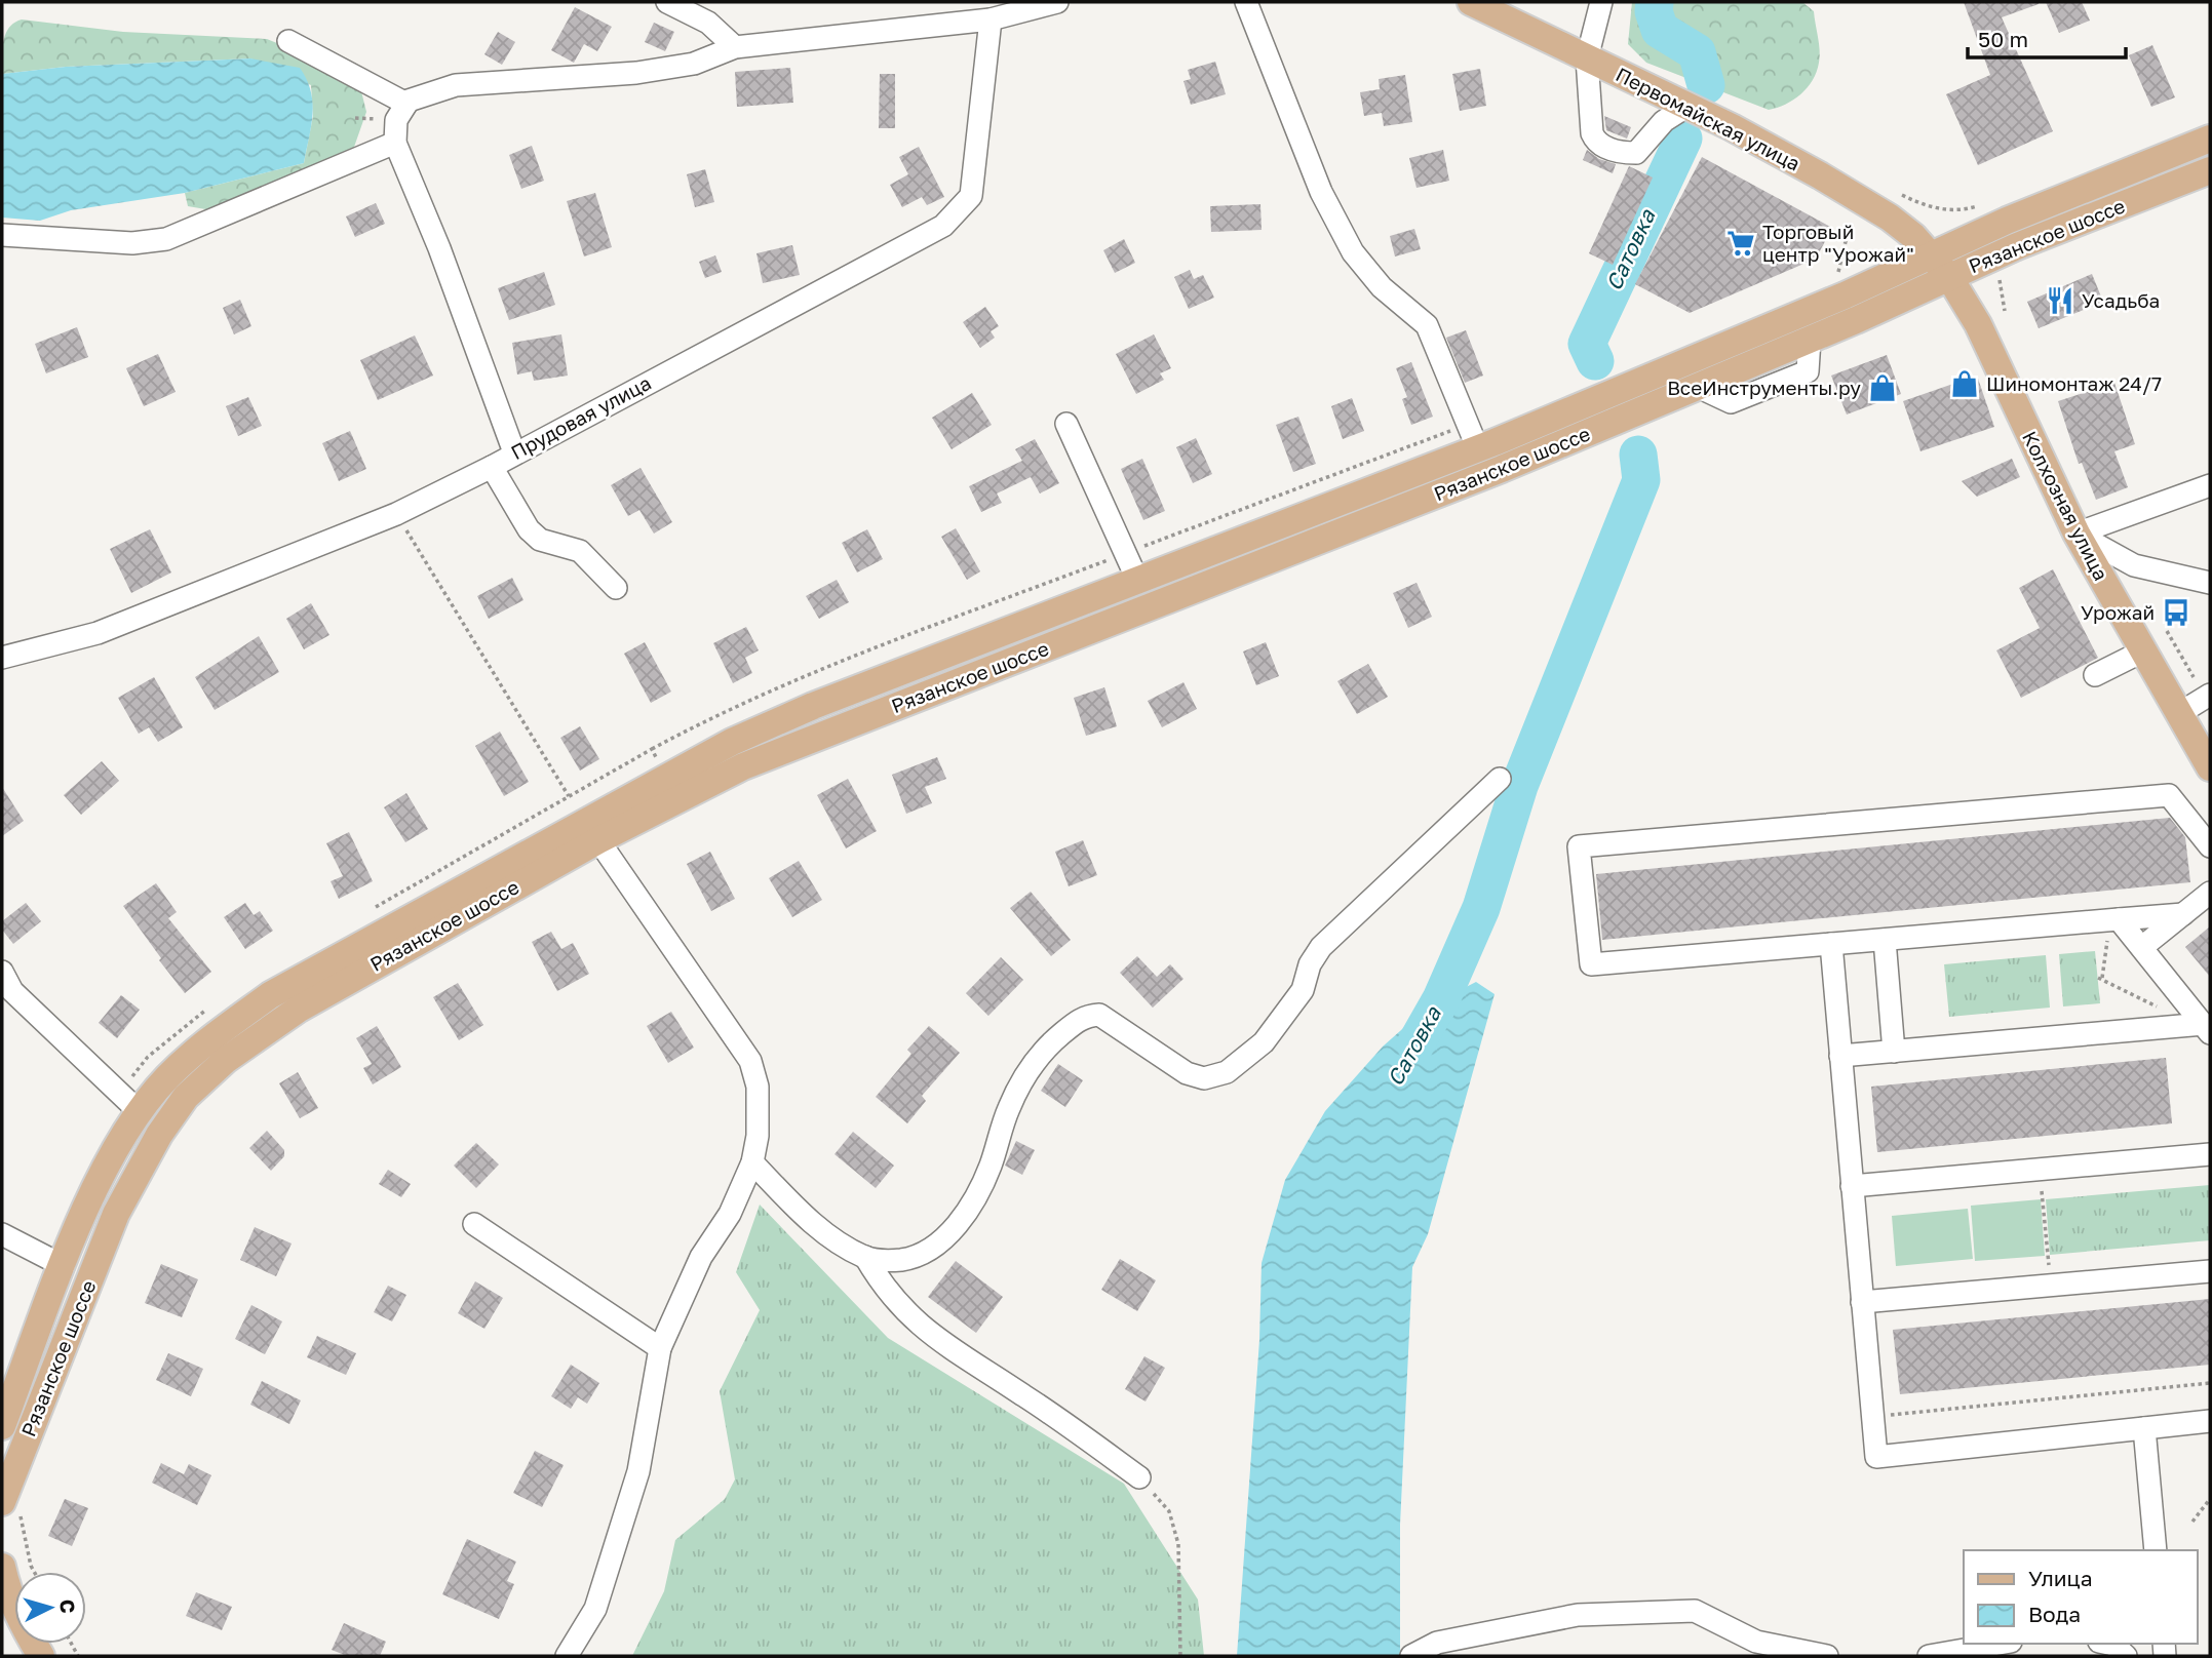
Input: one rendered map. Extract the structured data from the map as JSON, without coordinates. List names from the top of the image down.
{
  "streets": {
    "main road": ["Первомайская улица", "Рязанское шоссе", "Колхозная улица"],
    "street": ["Прудовая улица"]
  },
  "crossings": [
    ["Первомайская улица", "Рязанское шоссе"],
    ["Первомайская улица", "Колхозная улица"],
    ["Рязанское шоссе", "Колхозная улица"]
  ],
  "water": ["Сатовка"],
  "places": {
    "supermarket": ["Торговый центр \"Урожай\""],
    "restaurant": ["Усадьба"],
    "shop": ["Шиномонтаж 24/7", "ВсеИнструменты.ру"],
    "bus stop": ["Урожай"]
  },
  "legend": ["Улица", "Вода"],
  "scale_bar": "50 m",
  "north": "right"
}
